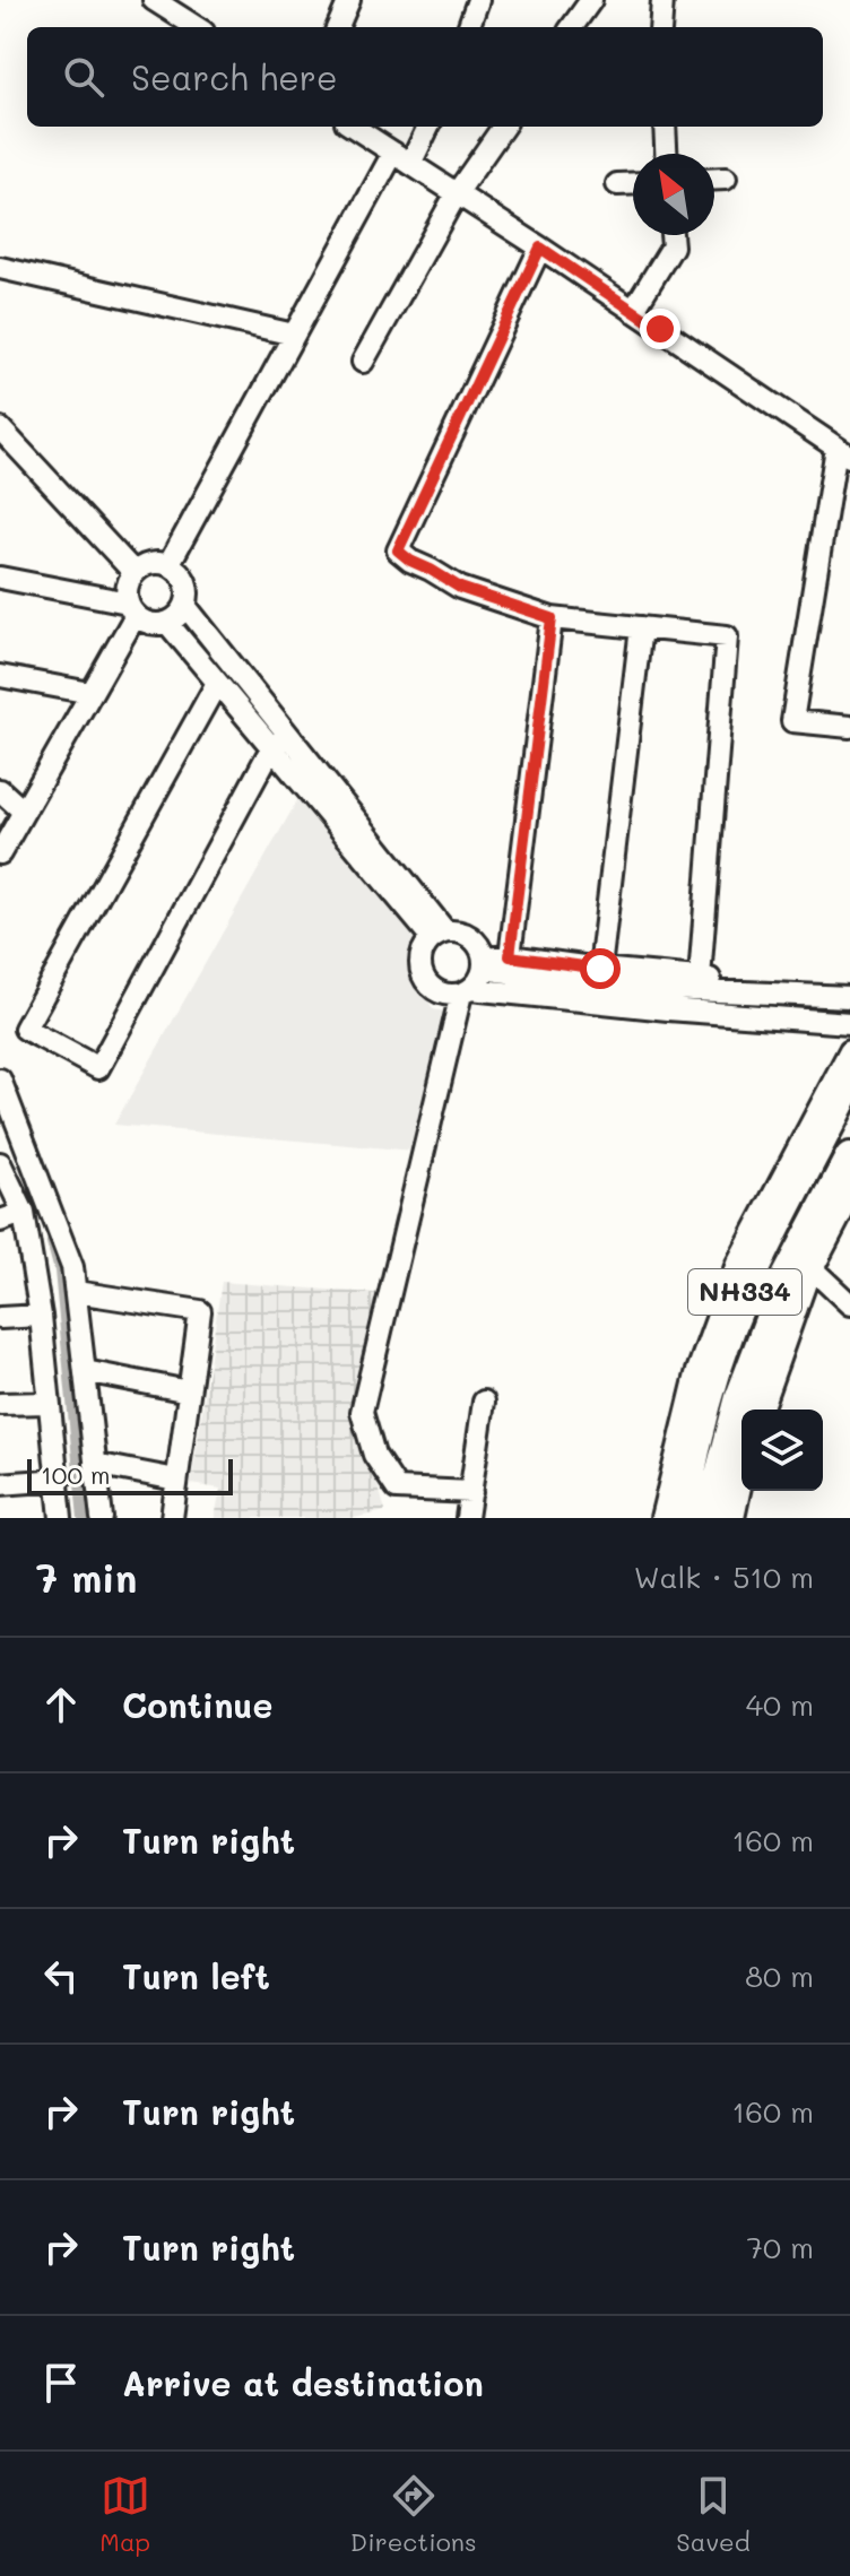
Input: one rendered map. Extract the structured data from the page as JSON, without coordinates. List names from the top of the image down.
{
  "streets": {
    "highway": ["NH334"]
  },
  "scale_bar": "100 m",
  "north": "top left",
  "page": {
    "search": "Search here",
    "scale": "100 m",
    "heading": ["7 min", "Walk · 510 m"],
    "list": [
      ["Continue", "40 m"],
      ["Turn right", "160 m"],
      ["Turn left", "80 m"],
      ["Turn right", "160 m"],
      ["Turn right", "70 m"],
      "Arrive at destination"
    ],
    "nav": ["Map", "Directions", "Saved"]
  }
}
